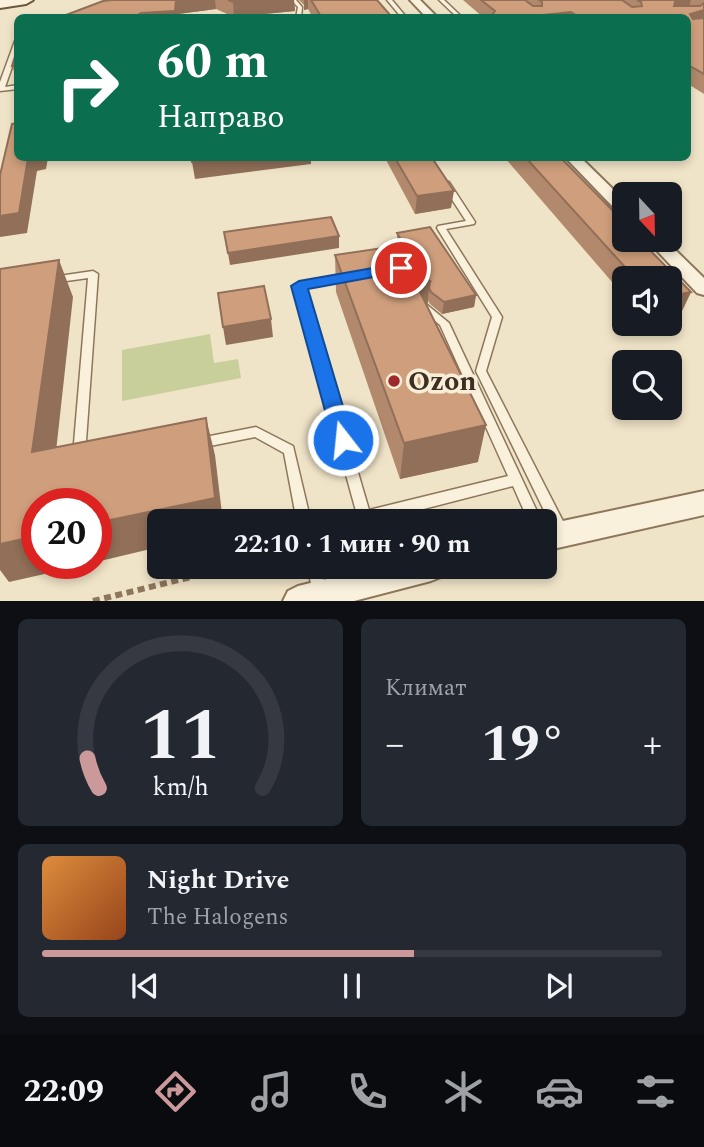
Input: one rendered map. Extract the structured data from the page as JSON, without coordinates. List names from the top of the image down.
{
  "places": ["Ozon"],
  "north": "bottom",
  "page": {
    "turn": ["60 m", "Направо"],
    "limit": "20",
    "trip": "22:10 · 1 мин · 90 m",
    "tile": "Климат",
    "heat": ["−", "19°", "+"],
    "song": ["Night Drive", "The Halogens"],
    "tabs": "22:09",
    "gauge": ["11", "km/h"]
  }
}
